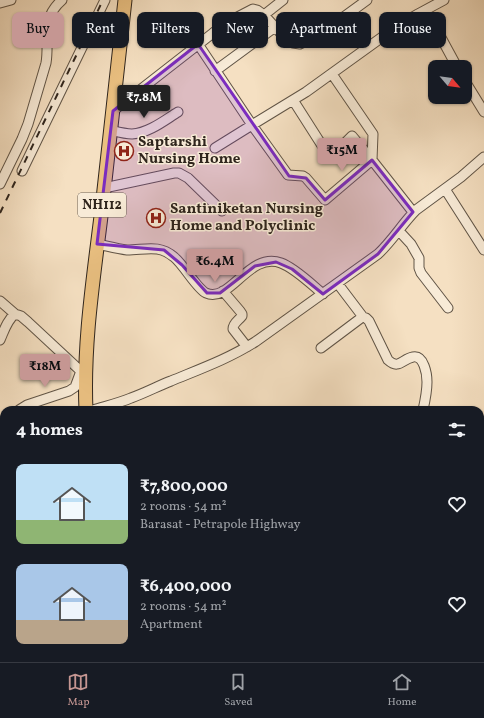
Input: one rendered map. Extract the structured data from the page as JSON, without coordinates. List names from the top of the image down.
{
  "streets": {
    "highway": ["NH112"]
  },
  "places": {
    "hospital": ["Saptarshi Nursing Home", "Santiniketan Nursing Home and Polyclinic"]
  },
  "north": "bottom right",
  "page": {
    "chip": [
      "Buy",
      "Rent",
      "Filters",
      "New",
      "Apartment",
      "House"
    ],
    "price": [
      "₹7.8M",
      "₹15M",
      "₹6.4M",
      "₹18M"
    ],
    "heading": "4 homes",
    "list": [
      {
        "name": "₹7,800,000",
        "note": "2 rooms · 54 m² · Barasat - Petrapole Highway"
      },
      {
        "name": "₹6,400,000",
        "note": "2 rooms · 54 m² · Apartment"
      }
    ],
    "tabs": ["Map", "Saved", "Home"]
  }
}
